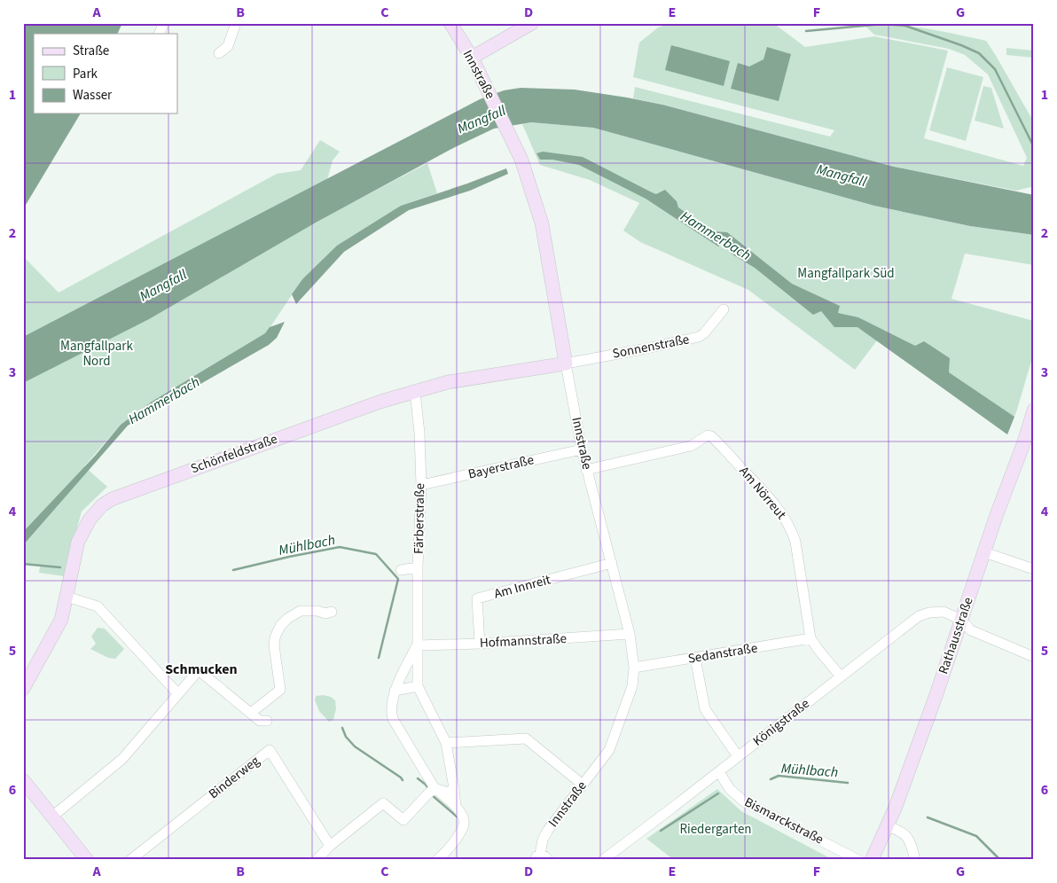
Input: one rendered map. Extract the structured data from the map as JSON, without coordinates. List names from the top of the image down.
{
  "streets": {
    "street": [
      "Innstraße",
      "Sonnenstraße",
      "Schönfeldstraße",
      "Bayerstraße",
      "Am Nörreut",
      "Färberstraße",
      "Am Innreit",
      "Rathausstraße",
      "Hofmannstraße",
      "Sedanstraße",
      "Königstraße",
      "Binderweg",
      "Bismarckstraße"
    ]
  },
  "crossings": [
    ["Innstraße", "Sonnenstraße"],
    ["Innstraße", "Schönfeldstraße"],
    ["Innstraße", "Bayerstraße"],
    ["Innstraße", "Am Nörreut"],
    ["Innstraße", "Am Innreit"],
    ["Innstraße", "Hofmannstraße"],
    ["Innstraße", "Sedanstraße"],
    ["Sonnenstraße", "Schönfeldstraße"],
    ["Schönfeldstraße", "Färberstraße"],
    ["Bayerstraße", "Färberstraße"],
    ["Am Nörreut", "Sedanstraße"],
    ["Am Nörreut", "Königstraße"],
    ["Färberstraße", "Hofmannstraße"],
    ["Am Innreit", "Hofmannstraße"],
    ["Rathausstraße", "Königstraße"],
    ["Königstraße", "Bismarckstraße"]
  ],
  "districts": ["Schmucken"],
  "water": ["Mangfall", "Hammerbach", "Mühlbach"],
  "parks": ["Mangfallpark Süd", "Mangfallpark Nord", "Riedergarten"],
  "legend": ["Straße", "Park", "Wasser"],
  "grid": {
    "columns": [
      "A",
      "B",
      "C",
      "D",
      "E",
      "F",
      "G"
    ],
    "rows": [
      "1",
      "2",
      "3",
      "4",
      "5",
      "6"
    ]
  }
}
